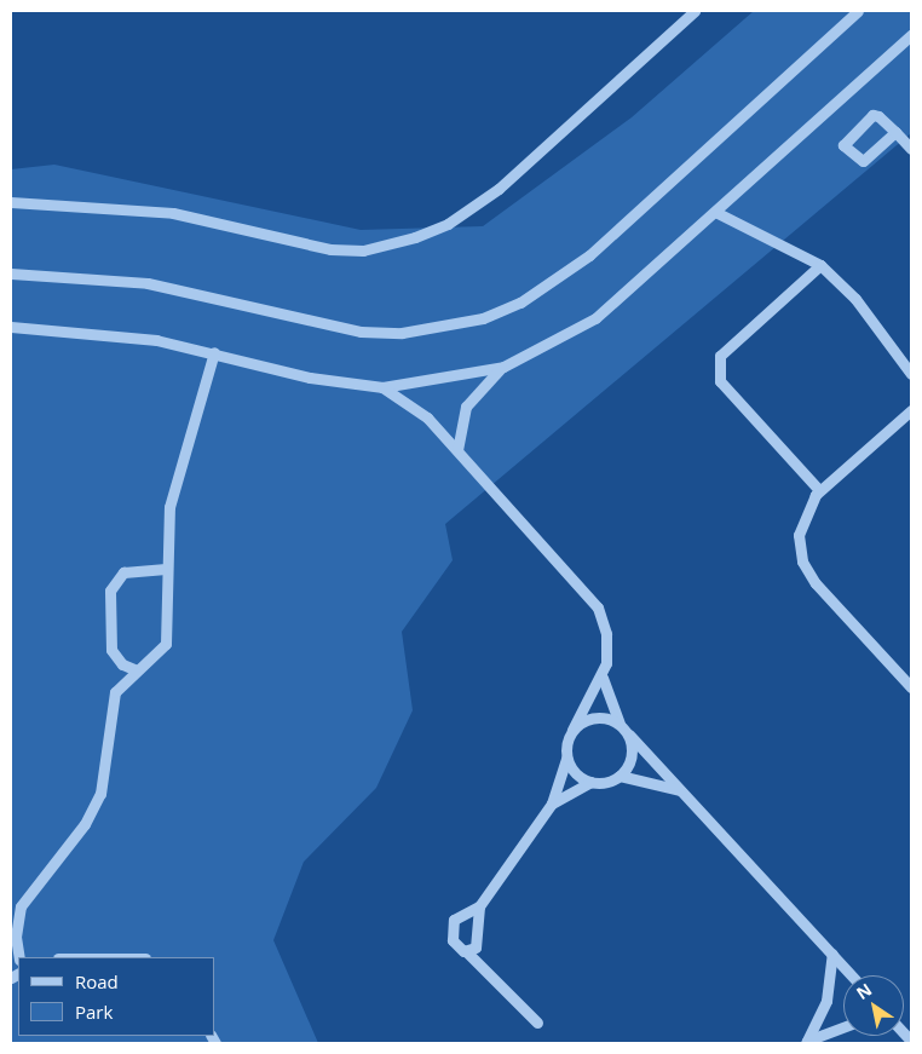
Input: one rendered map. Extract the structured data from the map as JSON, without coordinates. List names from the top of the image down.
{
  "legend": ["Road", "Park"],
  "north": "top left"
}
